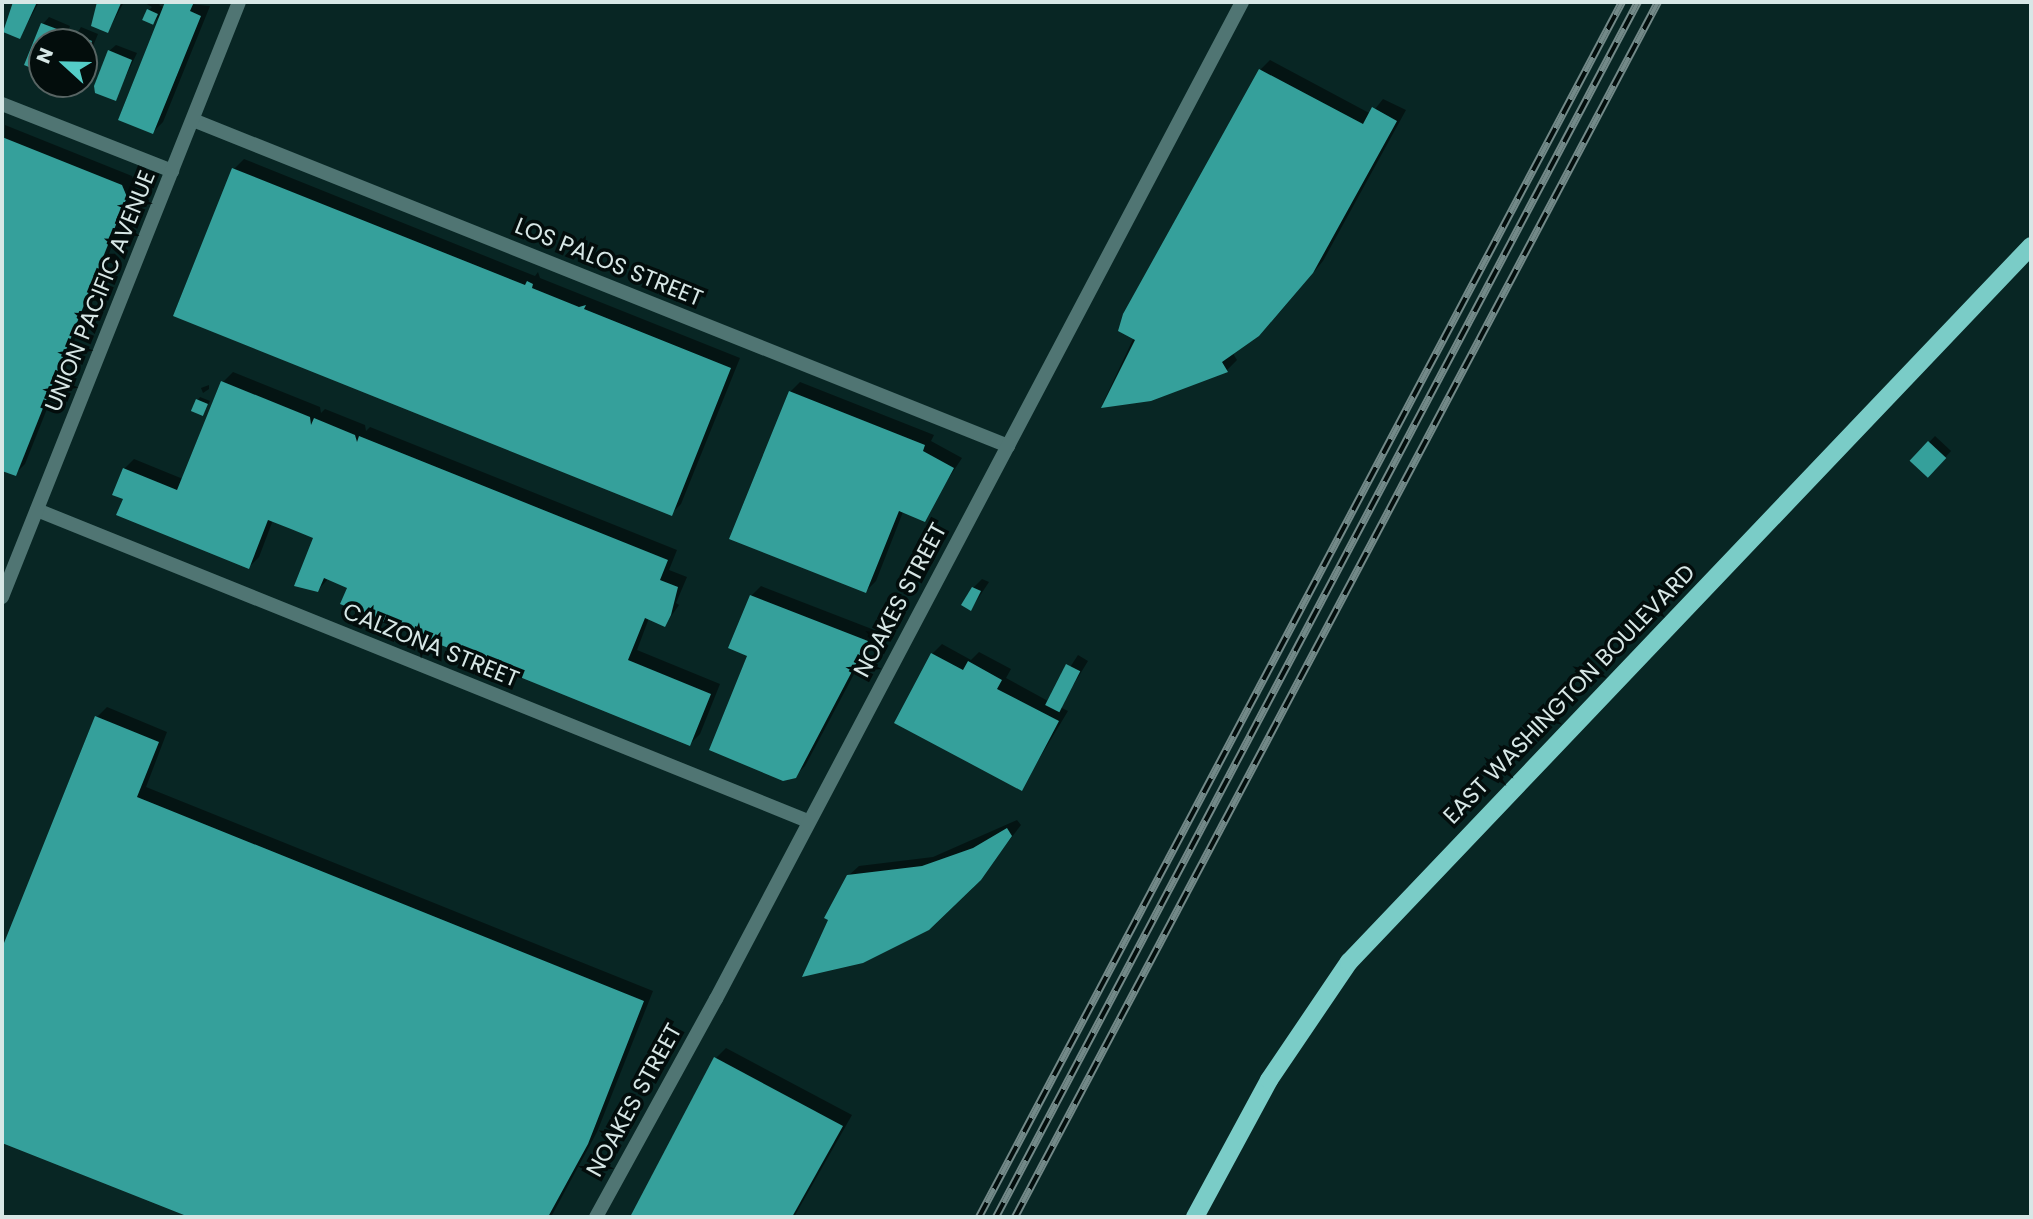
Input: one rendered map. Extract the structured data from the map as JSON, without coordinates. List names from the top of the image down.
{
  "streets": {
    "main road": ["EAST WASHINGTON BOULEVARD"],
    "street": [
      "LOS PALOS STREET",
      "UNION PACIFIC AVENUE",
      "NOAKES STREET",
      "CALZONA STREET"
    ]
  },
  "crossings": [
    ["LOS PALOS STREET", "UNION PACIFIC AVENUE"],
    ["LOS PALOS STREET", "NOAKES STREET"],
    ["UNION PACIFIC AVENUE", "CALZONA STREET"],
    ["NOAKES STREET", "CALZONA STREET"]
  ],
  "north": "left"
}
